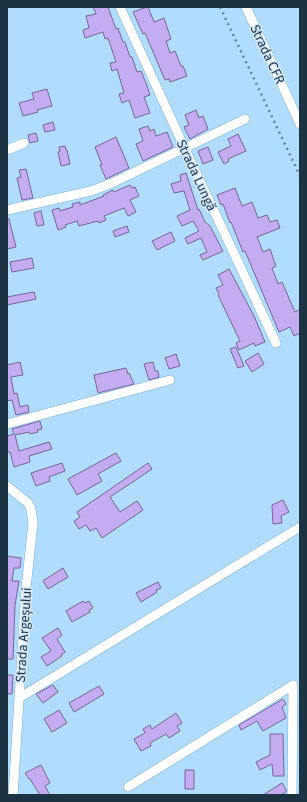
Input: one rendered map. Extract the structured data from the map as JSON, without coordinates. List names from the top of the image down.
{
  "streets": {
    "street": ["Strada CFR", "Strada Lungă", "Strada Argeșului"]
  }
}
